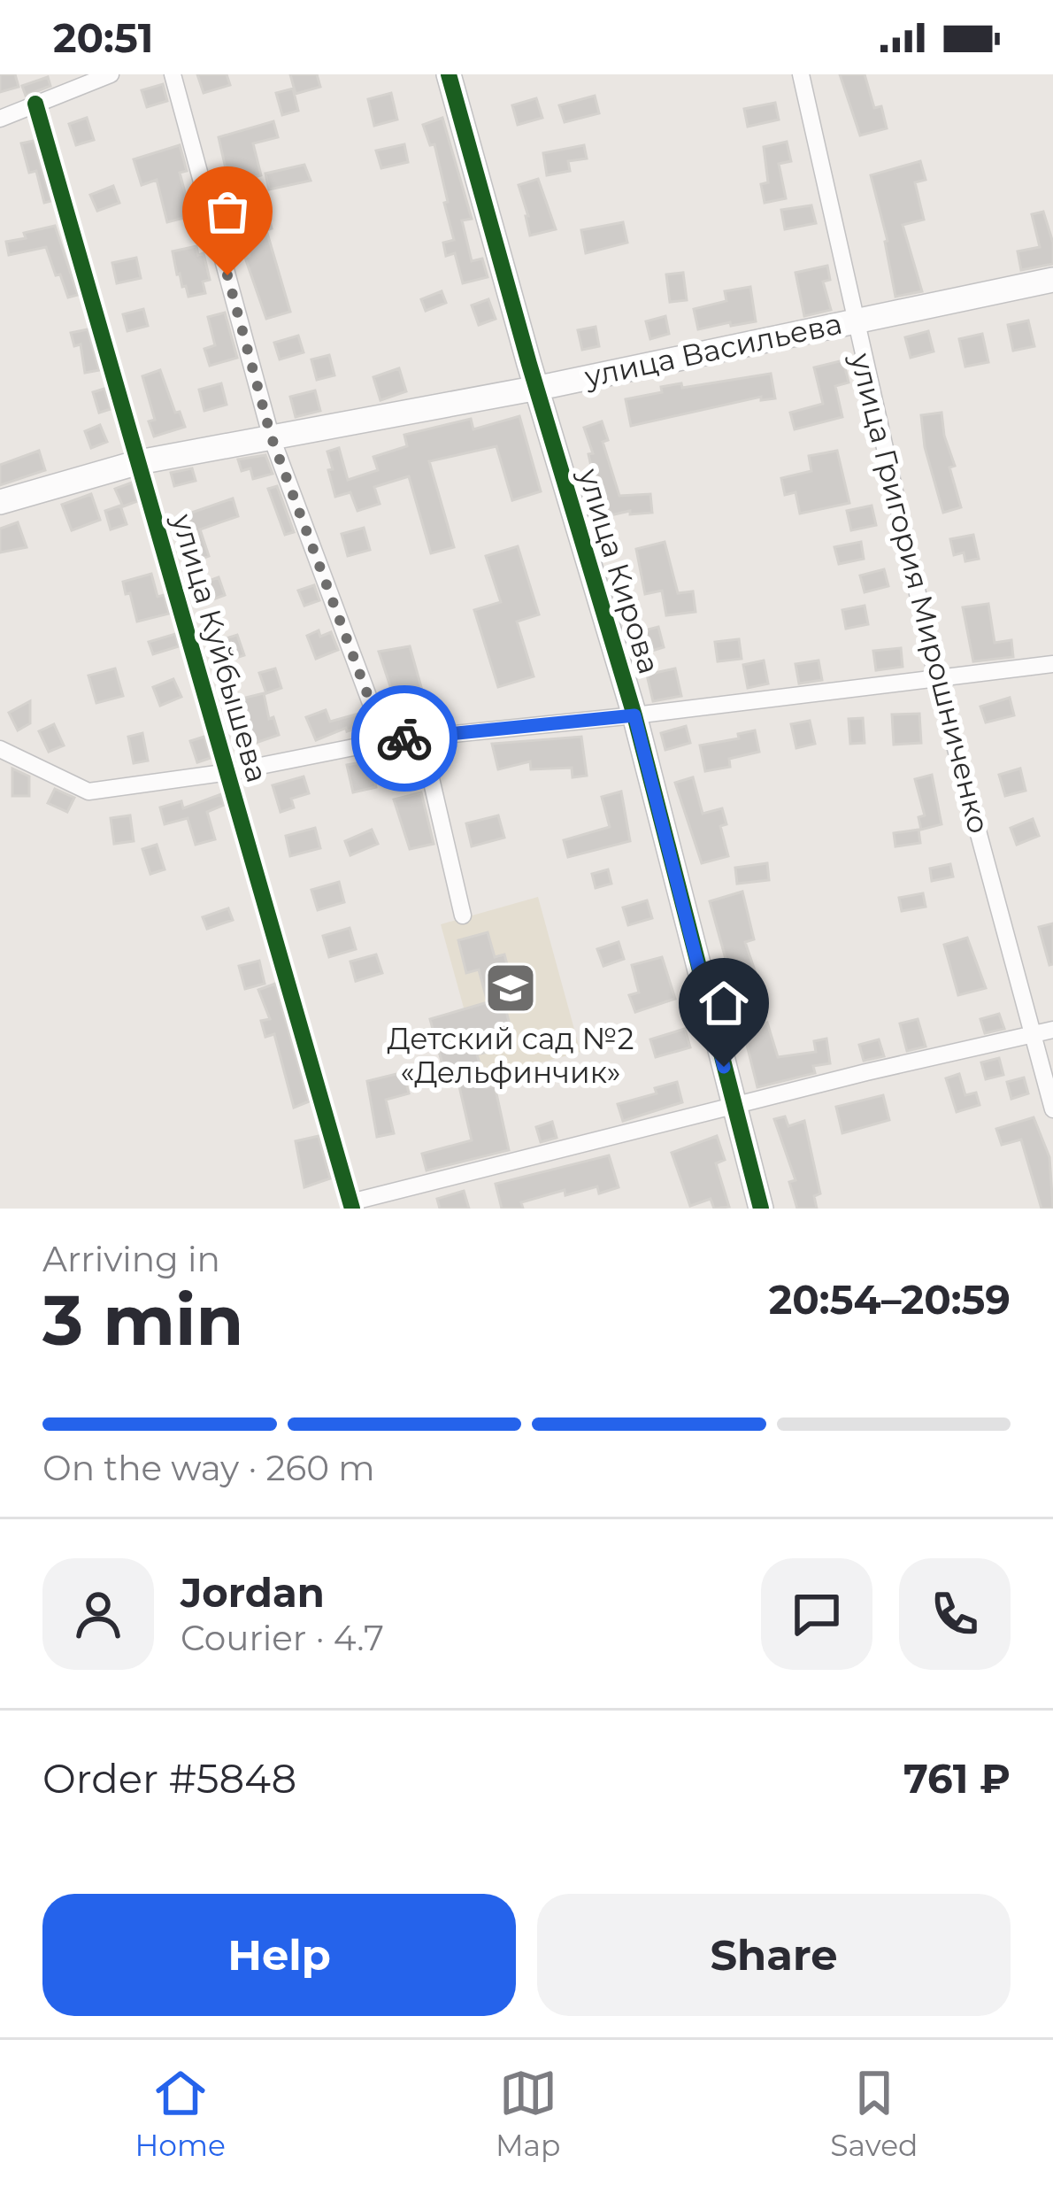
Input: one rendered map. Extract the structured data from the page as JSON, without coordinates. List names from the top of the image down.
{
  "streets": {
    "street": [
      "улица Васильева",
      "улица Кирова",
      "улица Григория Мирошниченко",
      "улица Куйбышева"
    ]
  },
  "crossings": [
    ["улица Васильева", "улица Кирова"],
    ["улица Васильева", "улица Григория Мирошниченко"],
    ["улица Васильева", "улица Куйбышева"]
  ],
  "places": {
    "school or university": ["Детский сад №2 «Дельфинчик»"]
  },
  "page": {
    "status": "20:51",
    "heading": ["3 min", "Arriving in", "20:54–20:59"],
    "panel": [
      "Jordan",
      "Courier · 4.7",
      "Order #5848",
      "761 ₽"
    ],
    "bar": "On the way · 260 m",
    "buttons": ["Help", "Share"],
    "tabs": ["Home", "Map", "Saved"]
  }
}
